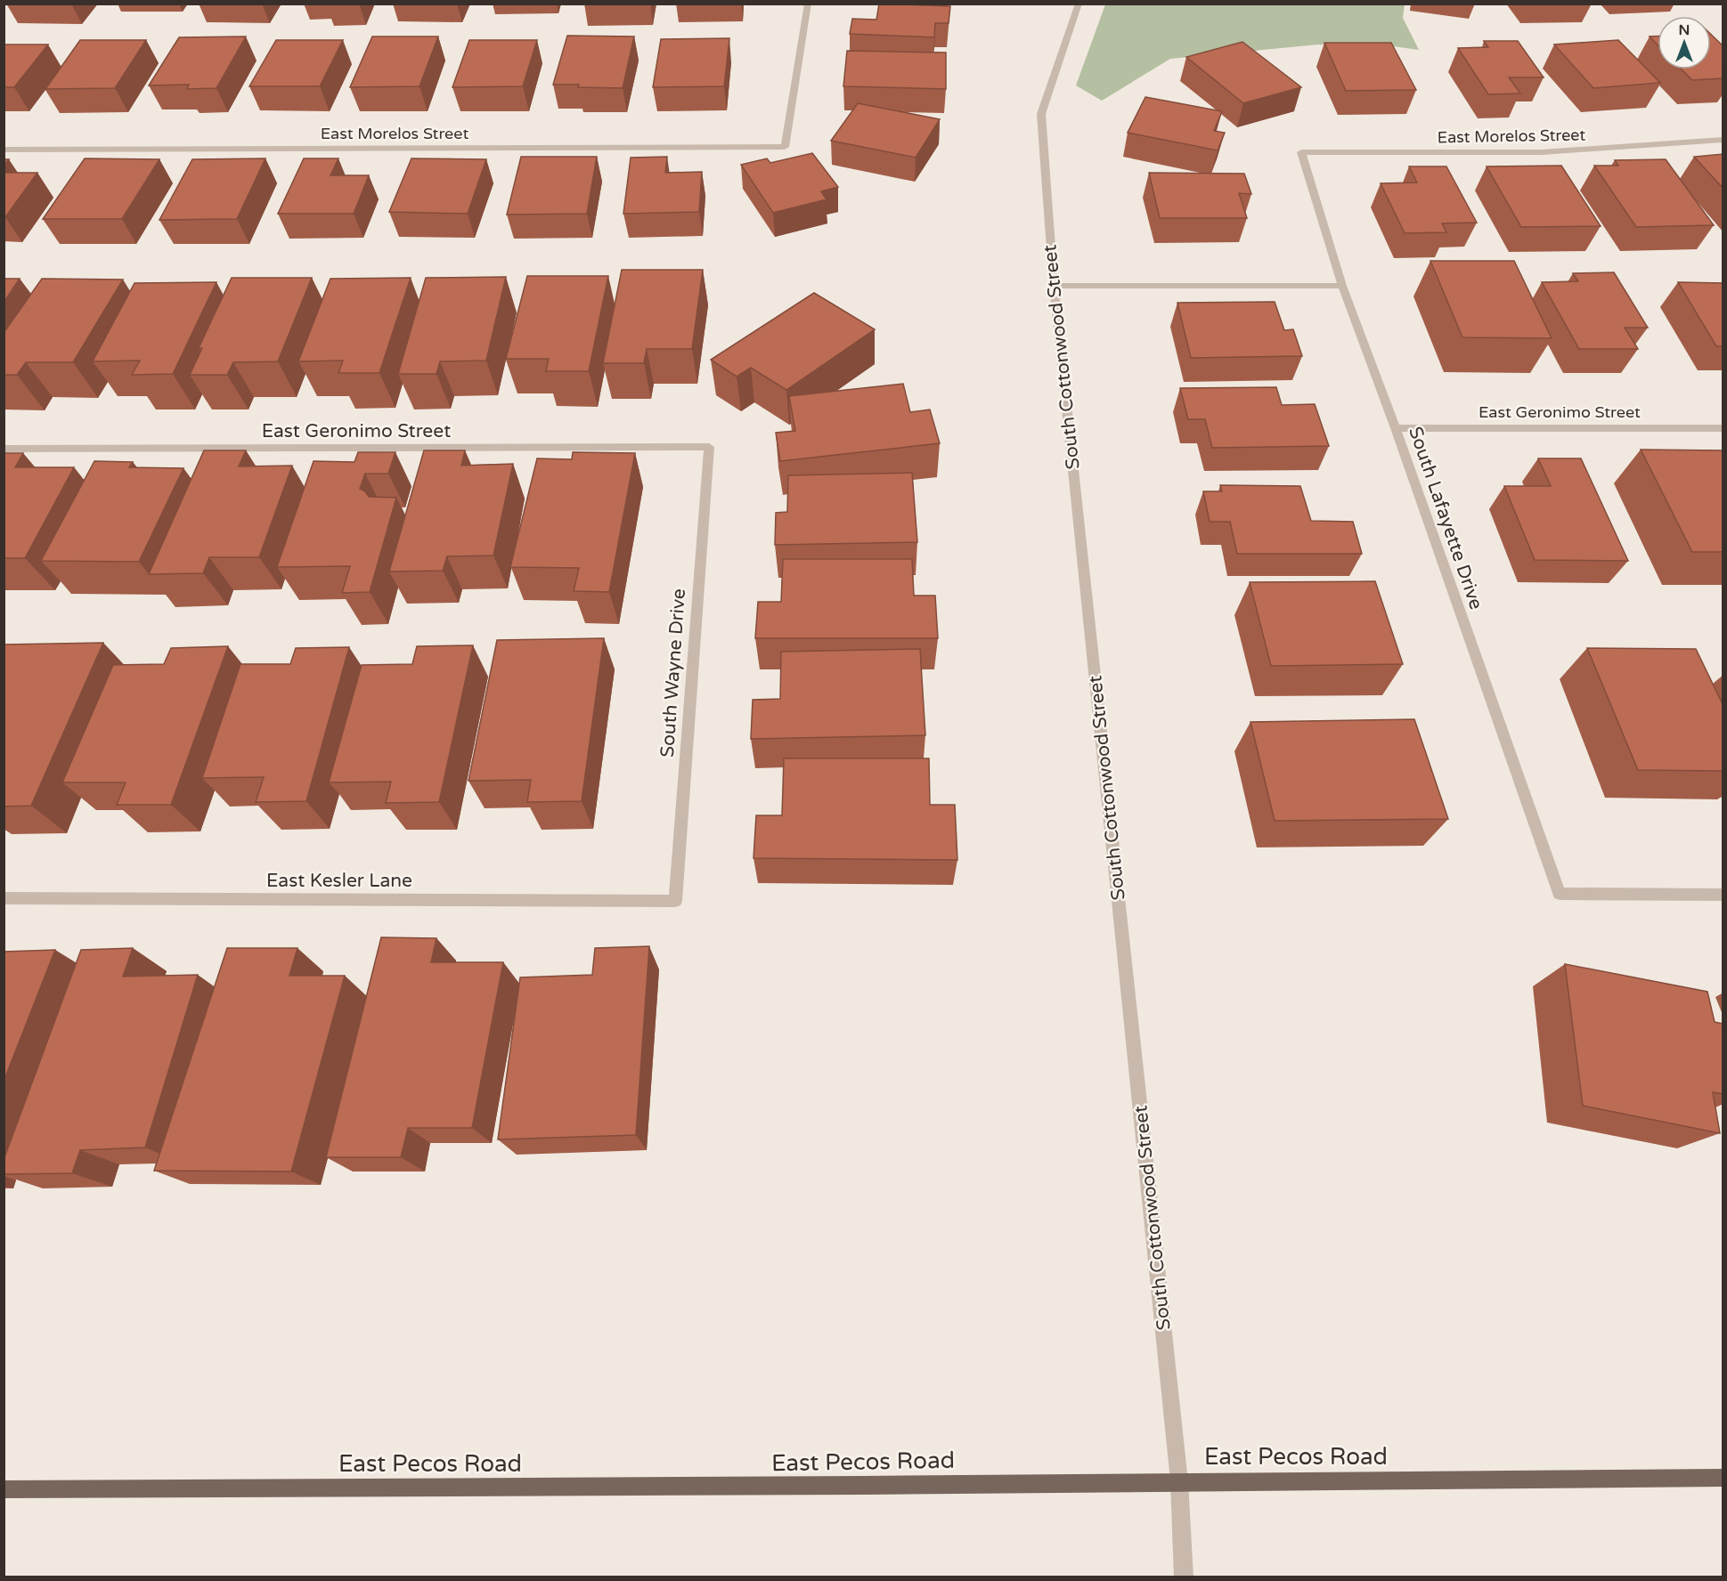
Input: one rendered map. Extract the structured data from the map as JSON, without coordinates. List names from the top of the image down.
{
  "streets": {
    "main road": ["East Pecos Road"],
    "street": [
      "East Morelos Street",
      "South Cottonwood Street",
      "East Geronimo Street",
      "South Lafayette Drive",
      "South Wayne Drive",
      "East Kesler Lane"
    ]
  },
  "crossings": [
    ["East Morelos Street", "South Lafayette Drive"],
    ["South Cottonwood Street", "East Pecos Road"],
    ["East Geronimo Street", "South Lafayette Drive"],
    ["East Geronimo Street", "South Wayne Drive"],
    ["South Wayne Drive", "East Kesler Lane"]
  ],
  "north": "top"
}
